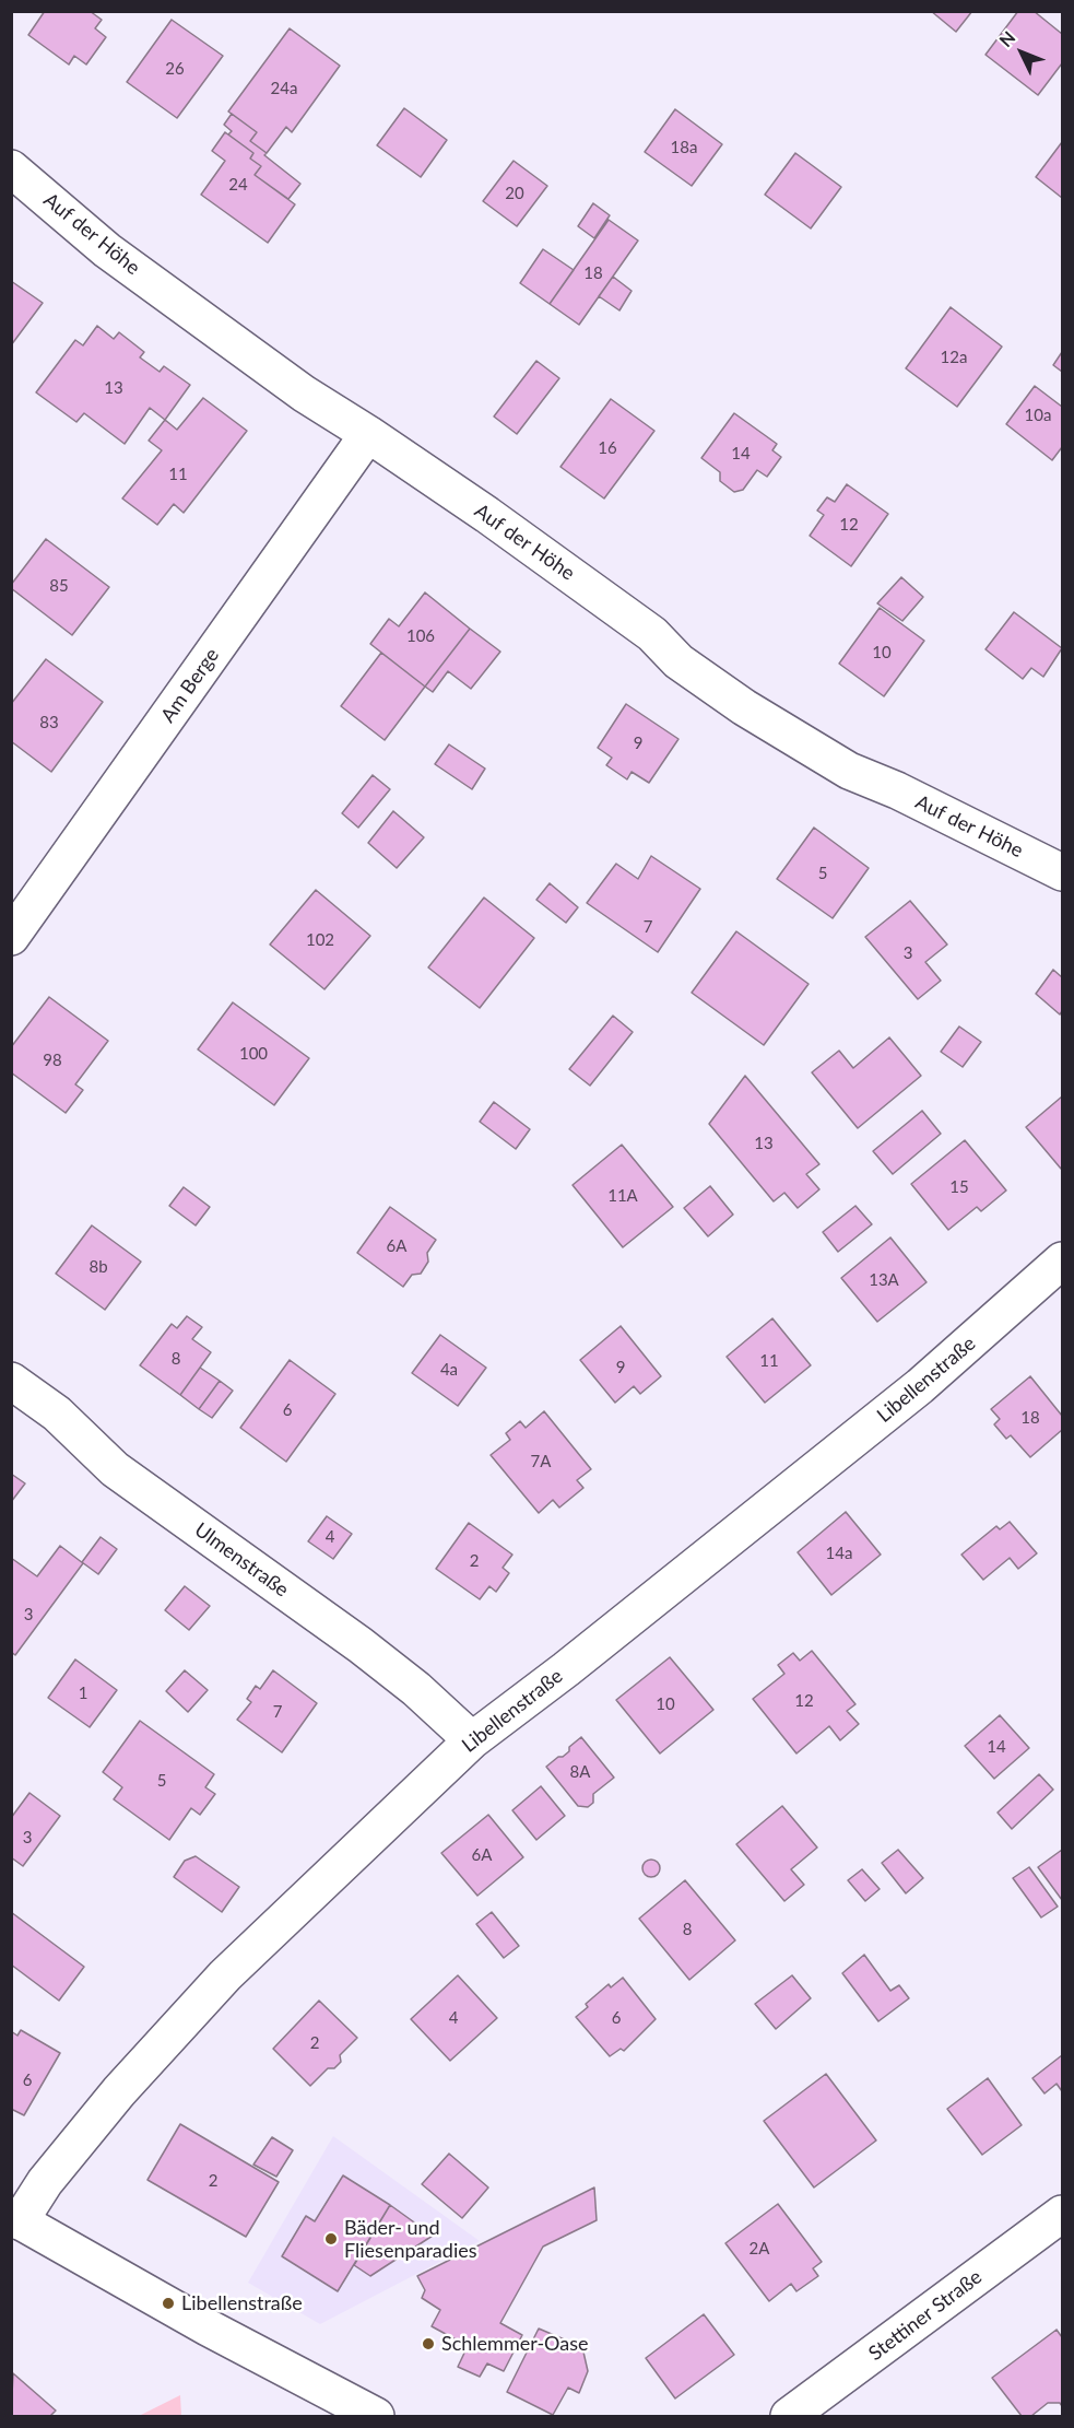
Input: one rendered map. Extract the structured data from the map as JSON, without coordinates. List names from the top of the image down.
{
  "streets": {
    "street": [
      "Auf der Höhe",
      "Am Berge",
      "Libellenstraße",
      "Ulmenstraße",
      "Stettiner Straße"
    ]
  },
  "crossings": [
    ["Auf der Höhe", "Am Berge"],
    ["Libellenstraße", "Ulmenstraße"]
  ],
  "places": ["Bäder- und Fliesenparadies", "Libellenstraße", "Schlemmer-Oase"],
  "house_numbers": [
    "26",
    "24a",
    "18a",
    "24",
    "20",
    "18",
    "12a",
    "13",
    "10a",
    "16",
    "14",
    "11",
    "12",
    "85",
    "106",
    "10",
    "83",
    "9",
    "5",
    "7",
    "102",
    "3",
    "100",
    "98",
    "13",
    "15",
    "11A",
    "6A",
    "8b",
    "13A",
    "8",
    "11",
    "9",
    "4a",
    "6",
    "18",
    "7A",
    "4",
    "14a",
    "2",
    "3",
    "1",
    "12",
    "10",
    "7",
    "14",
    "8A",
    "5",
    "3",
    "6A",
    "8",
    "4",
    "6",
    "2",
    "6",
    "2",
    "2A"
  ],
  "north": "top left"
}
